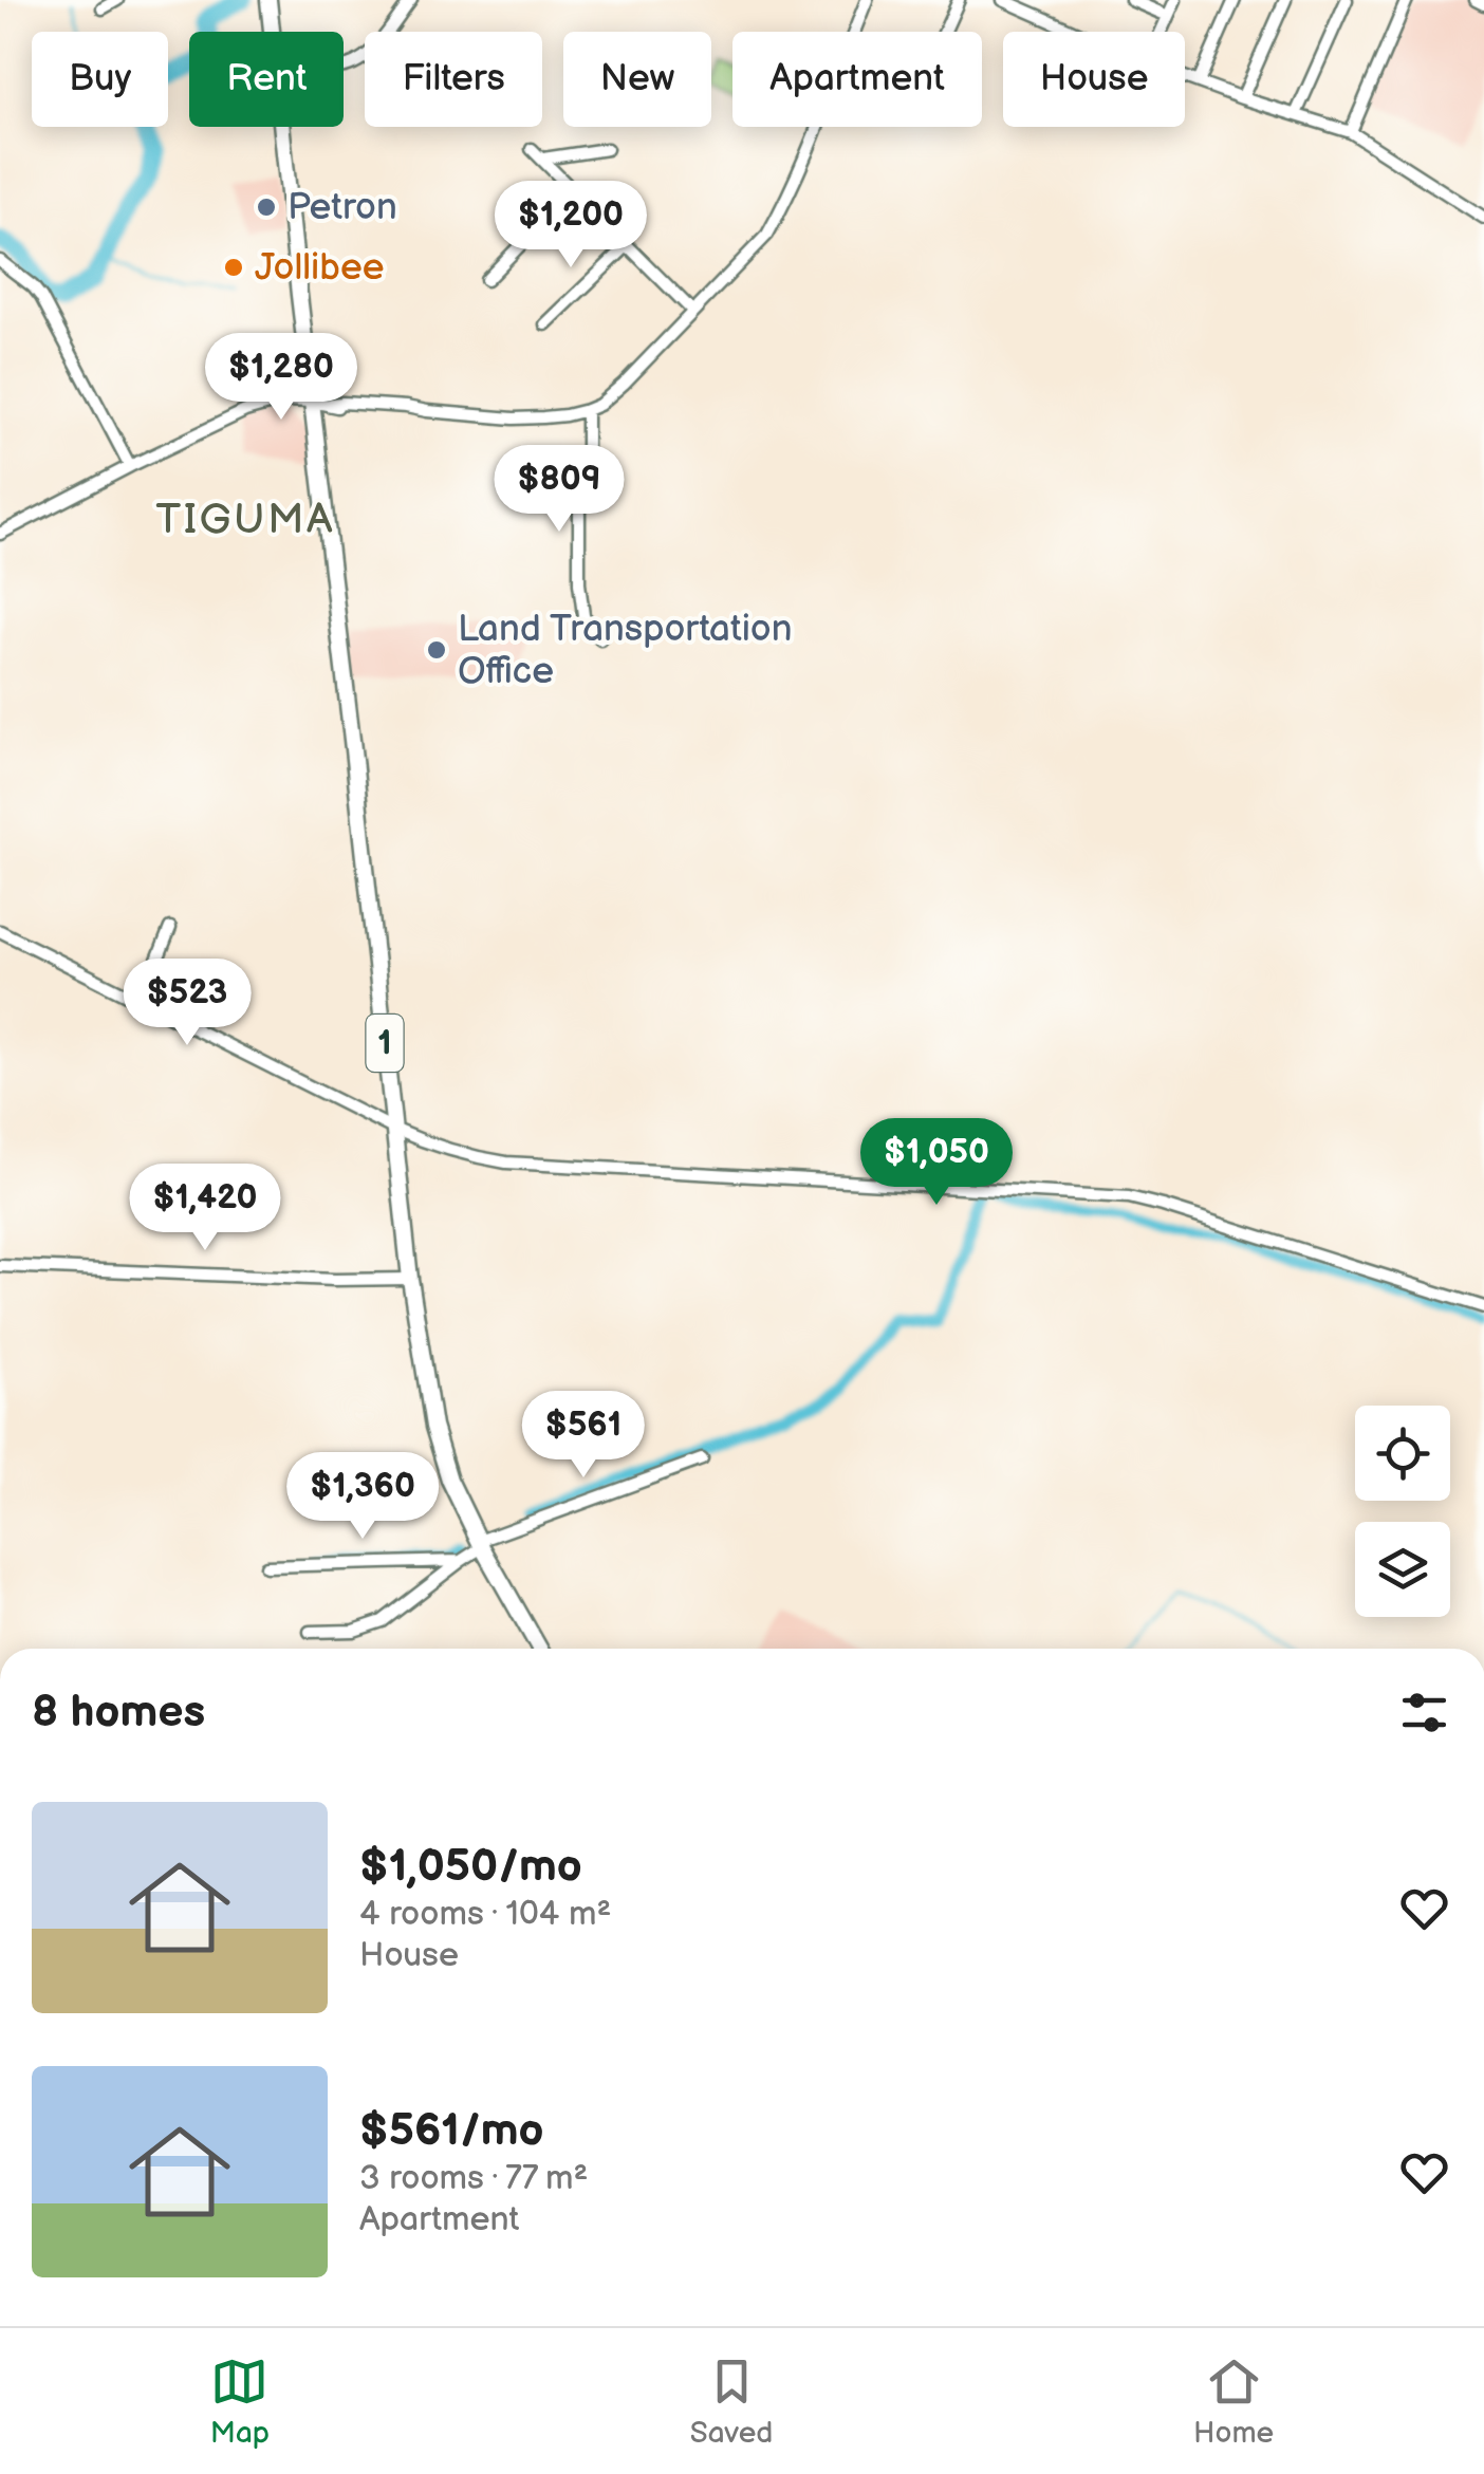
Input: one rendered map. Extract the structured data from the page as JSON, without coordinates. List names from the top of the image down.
{
  "streets": {
    "highway": ["1"]
  },
  "districts": ["TIGUMA"],
  "places": ["Petron", "Jollibee", "Land Transportation Office"],
  "page": {
    "chip": [
      "Buy",
      "Rent",
      "Filters",
      "New",
      "Apartment",
      "House"
    ],
    "price": [
      "$1,200",
      "$1,280",
      "$809",
      "$523",
      "$1,050",
      "$1,420",
      "$561",
      "$1,360"
    ],
    "heading": "8 homes",
    "list": [
      {
        "name": "$1,050/mo",
        "note": "4 rooms · 104 m² · House"
      },
      {
        "name": "$561/mo",
        "note": "3 rooms · 77 m² · Apartment"
      }
    ],
    "tabs": ["Map", "Saved", "Home"]
  }
}
